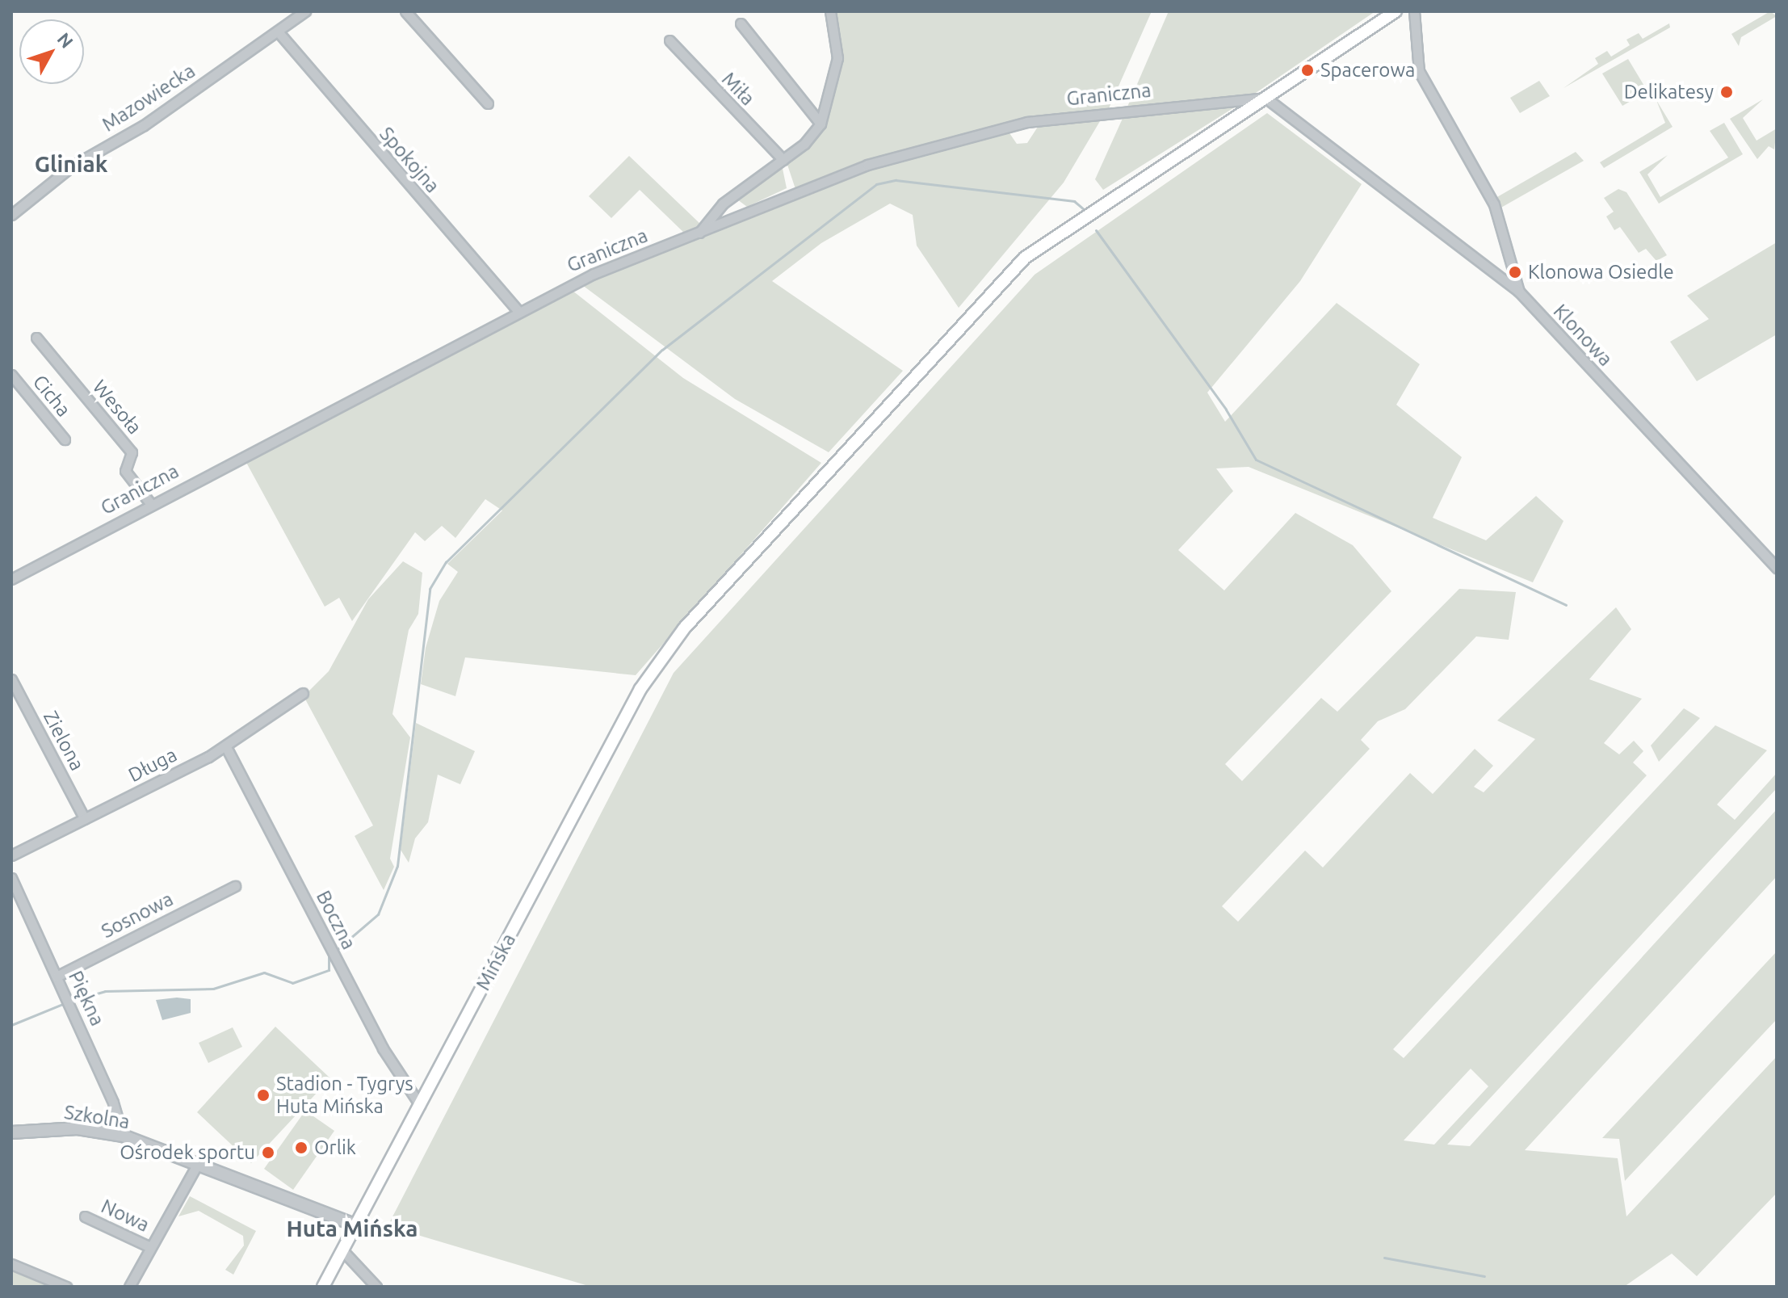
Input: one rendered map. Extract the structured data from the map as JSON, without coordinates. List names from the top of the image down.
{
  "streets": {
    "main road": ["Mińska"],
    "street": [
      "Miła",
      "Graniczna",
      "Mazowiecka",
      "Spokojna",
      "Klonowa",
      "Cicha",
      "Wesoła",
      "Zielona",
      "Długa",
      "Sosnowa",
      "Boczna",
      "Piękna",
      "Szkolna",
      "Nowa"
    ]
  },
  "crossings": [
    ["Graniczna", "Spokojna"],
    ["Graniczna", "Wesoła"],
    ["Graniczna", "Mińska"],
    ["Mazowiecka", "Spokojna"],
    ["Zielona", "Długa"],
    ["Długa", "Boczna"],
    ["Sosnowa", "Piękna"],
    ["Boczna", "Mińska"],
    ["Mińska", "Szkolna"],
    ["Piękna", "Szkolna"],
    ["Szkolna", "Nowa"]
  ],
  "districts": ["Gliniak", "Huta Mińska"],
  "places": [
    "Spacerowa",
    "Delikatesy",
    "Klonowa Osiedle",
    "Stadion - Tygrys Huta Mińska",
    "Orlik",
    "Ośrodek sportu"
  ],
  "north": "top right"
}
